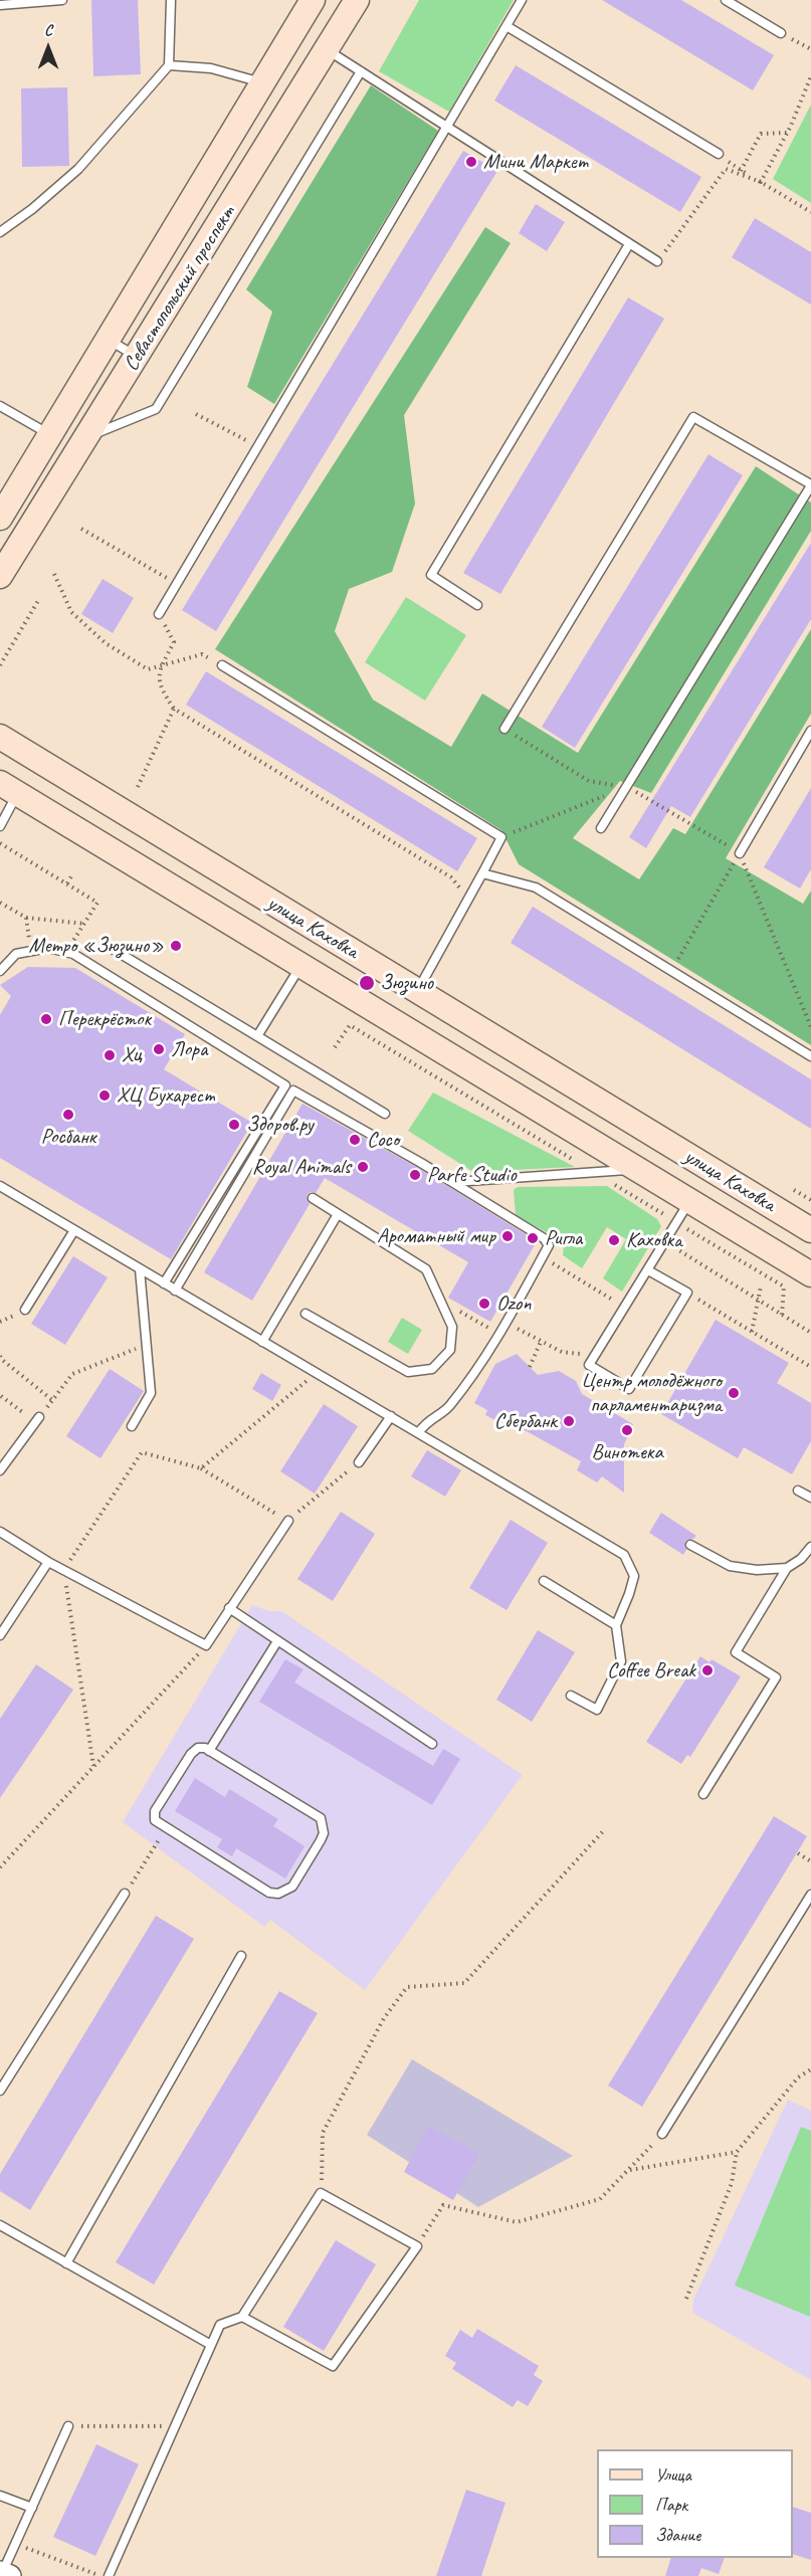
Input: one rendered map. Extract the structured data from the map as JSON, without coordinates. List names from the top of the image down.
{
  "streets": {
    "main road": ["Севастопольский проспект", "улица Каховка"]
  },
  "places": [
    "Мини Маркет",
    "Метро «Зюзино»",
    "Зюзино",
    "Перекрёсток",
    "Лора",
    "Хц",
    "ХЦ Бухарест",
    "Росбанк",
    "Здоров.ру",
    "Coco",
    "Royal Animals",
    "Parfe Studio",
    "Ароматный мир",
    "Ригла",
    "Каховка",
    "Ozon",
    "Центр молодёжного парламентаризма",
    "Сбербанк",
    "Винотека",
    "Coffee Break"
  ],
  "legend": ["Улица", "Парк", "Здание"],
  "north": "top"
}
